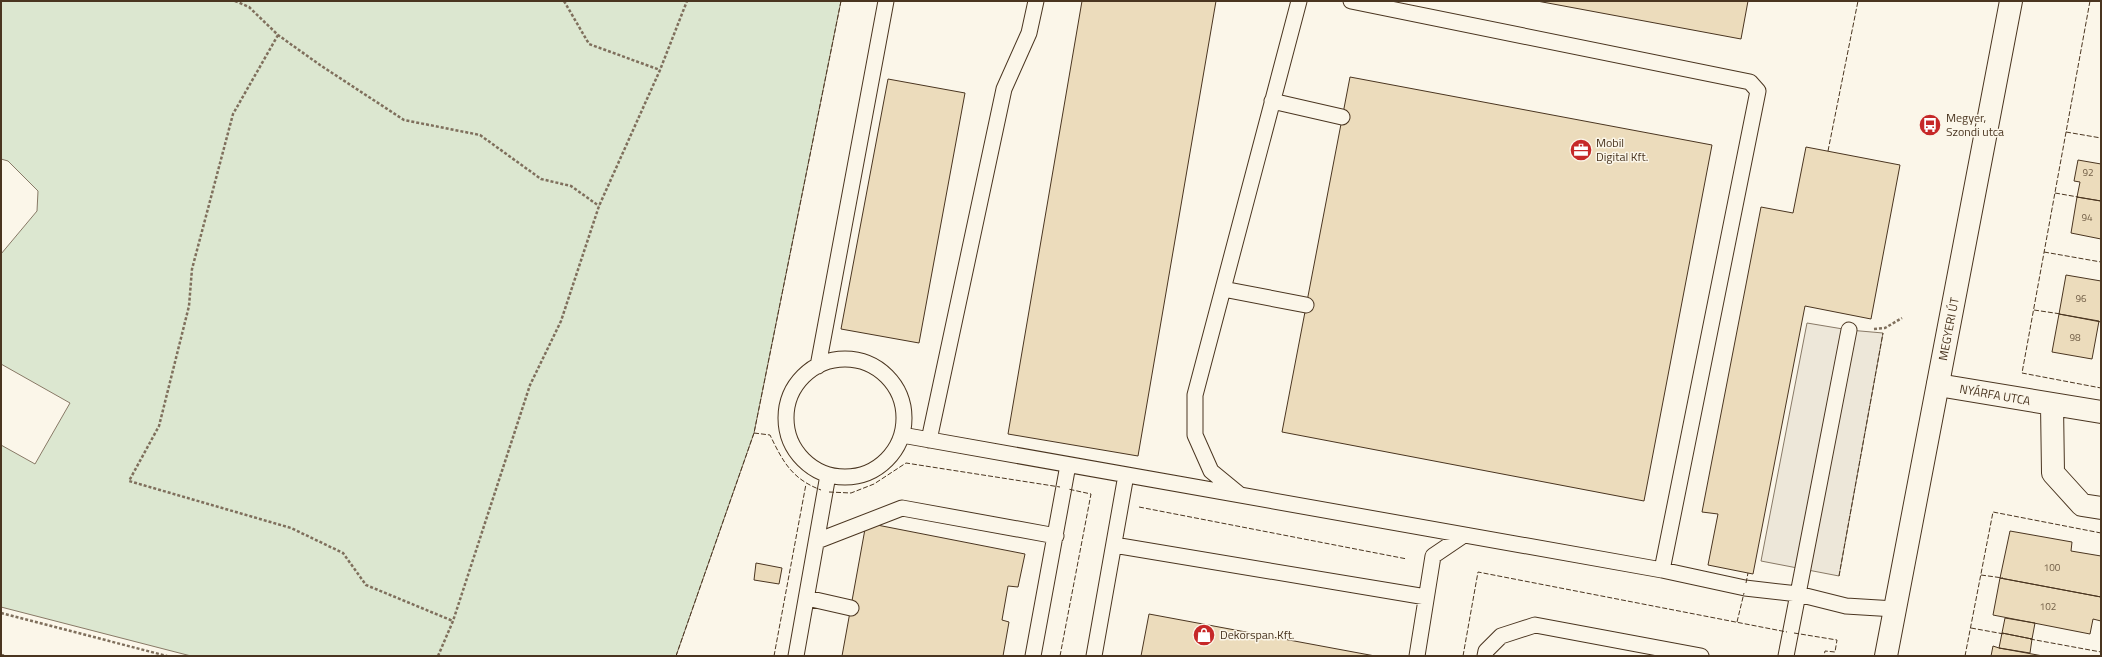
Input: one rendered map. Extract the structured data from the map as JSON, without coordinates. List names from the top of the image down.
{
  "streets": {
    "main road": ["MEGYERI ÚT", "NYÁRFA UTCA"]
  },
  "crossings": [
    ["MEGYERI ÚT", "NYÁRFA UTCA"]
  ],
  "places": {
    "bus stop": ["Megyer, Szondi utca"],
    "office": ["Mobil Digital Kft."],
    "shop": ["Dekorspan Kft."]
  },
  "house_numbers": [
    "92",
    "94",
    "96",
    "98",
    "100",
    "102"
  ]
}
